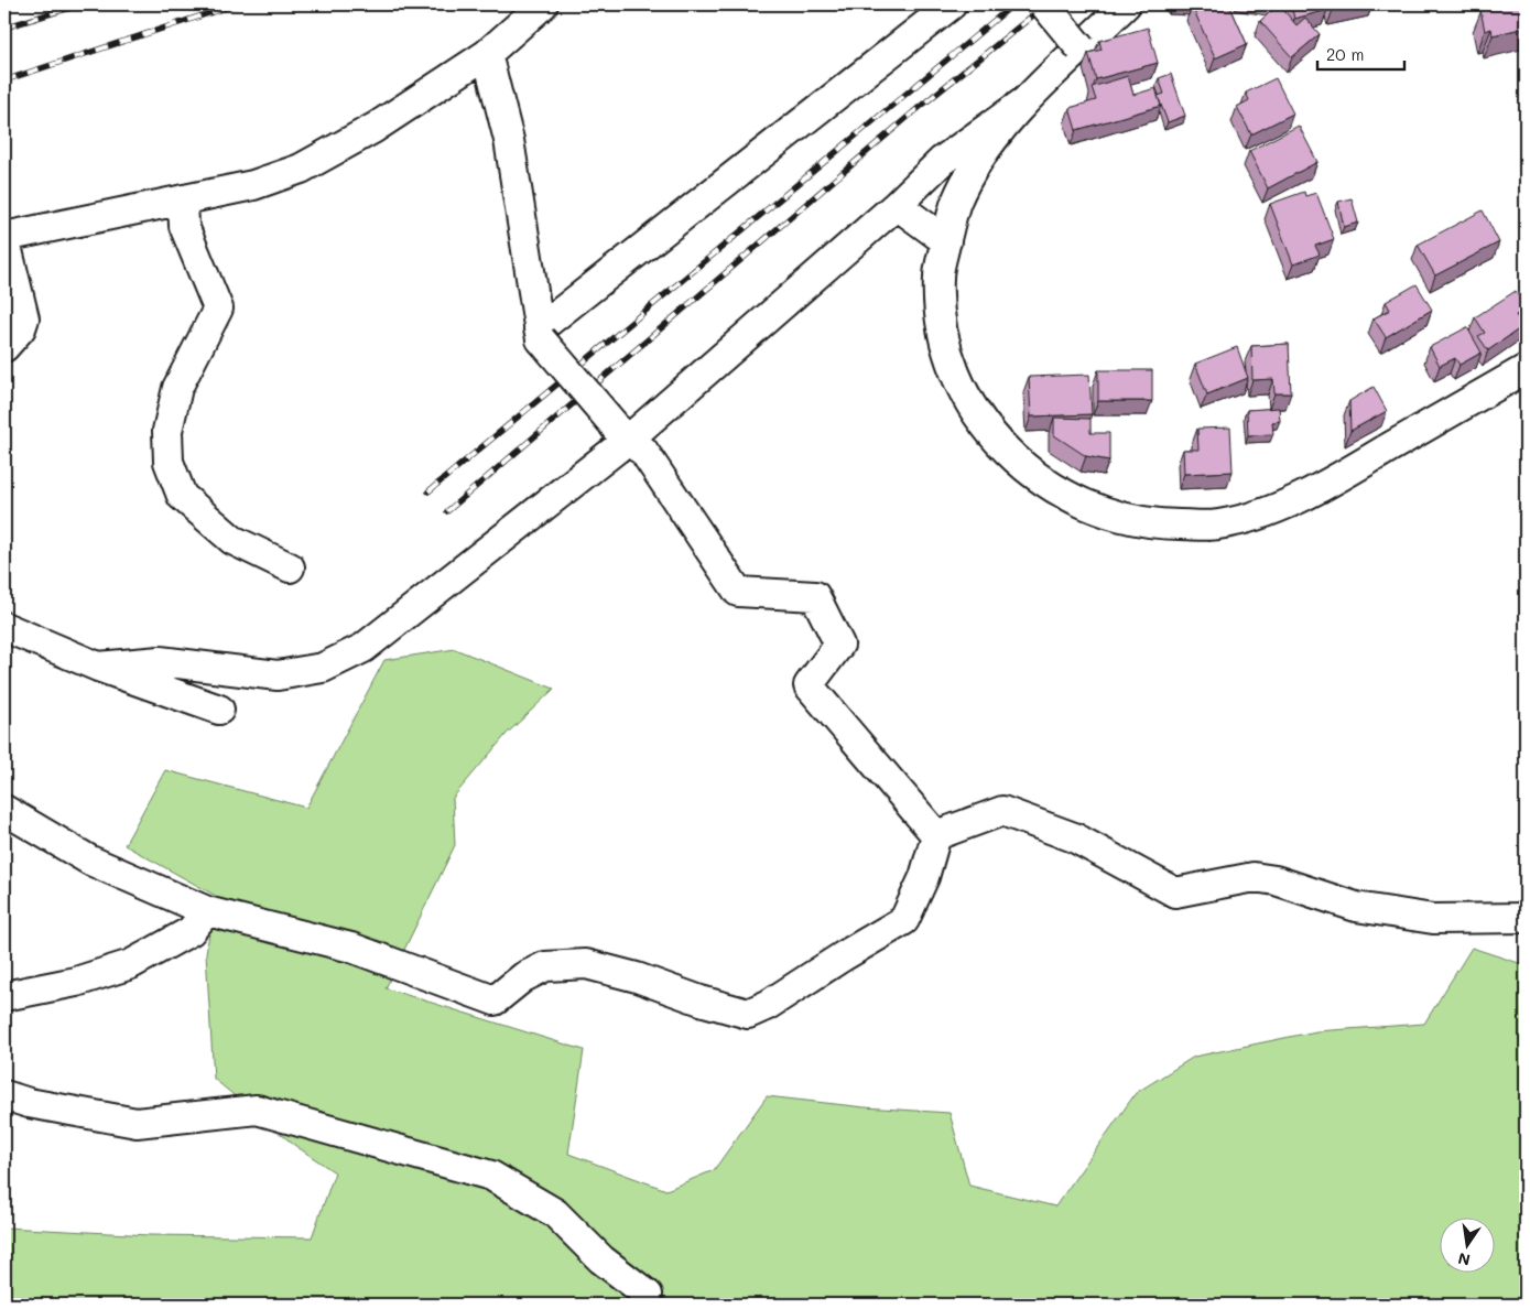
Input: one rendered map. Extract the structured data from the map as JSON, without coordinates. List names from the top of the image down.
{
  "scale_bar": "20 m",
  "north": "bottom"
}
